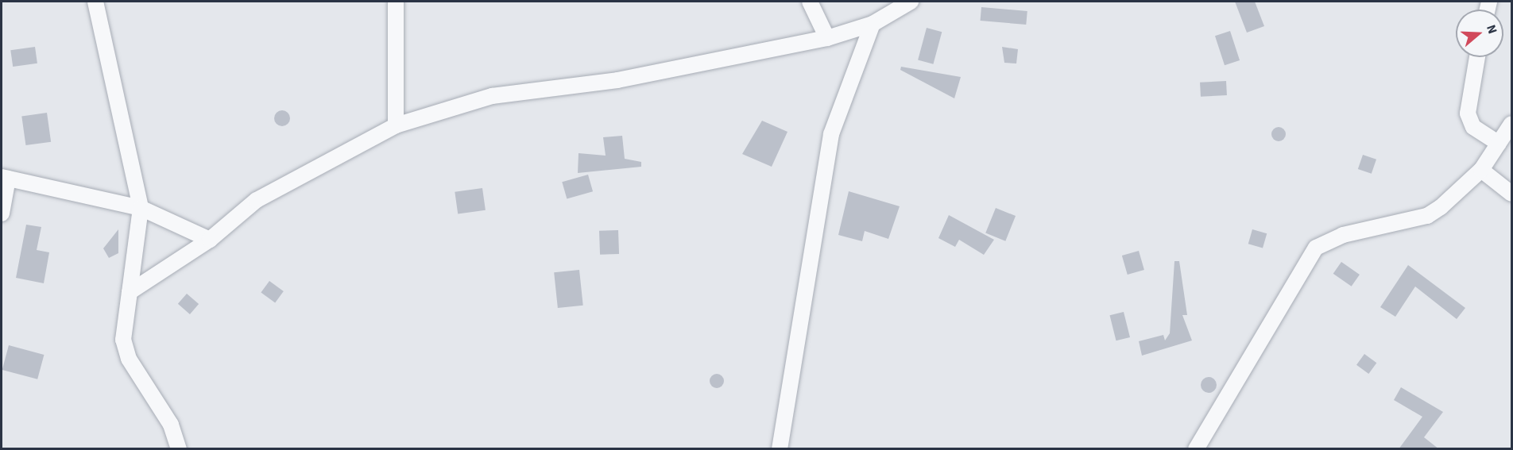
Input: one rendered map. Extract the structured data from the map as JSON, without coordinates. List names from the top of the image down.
{
  "north": "right"
}
